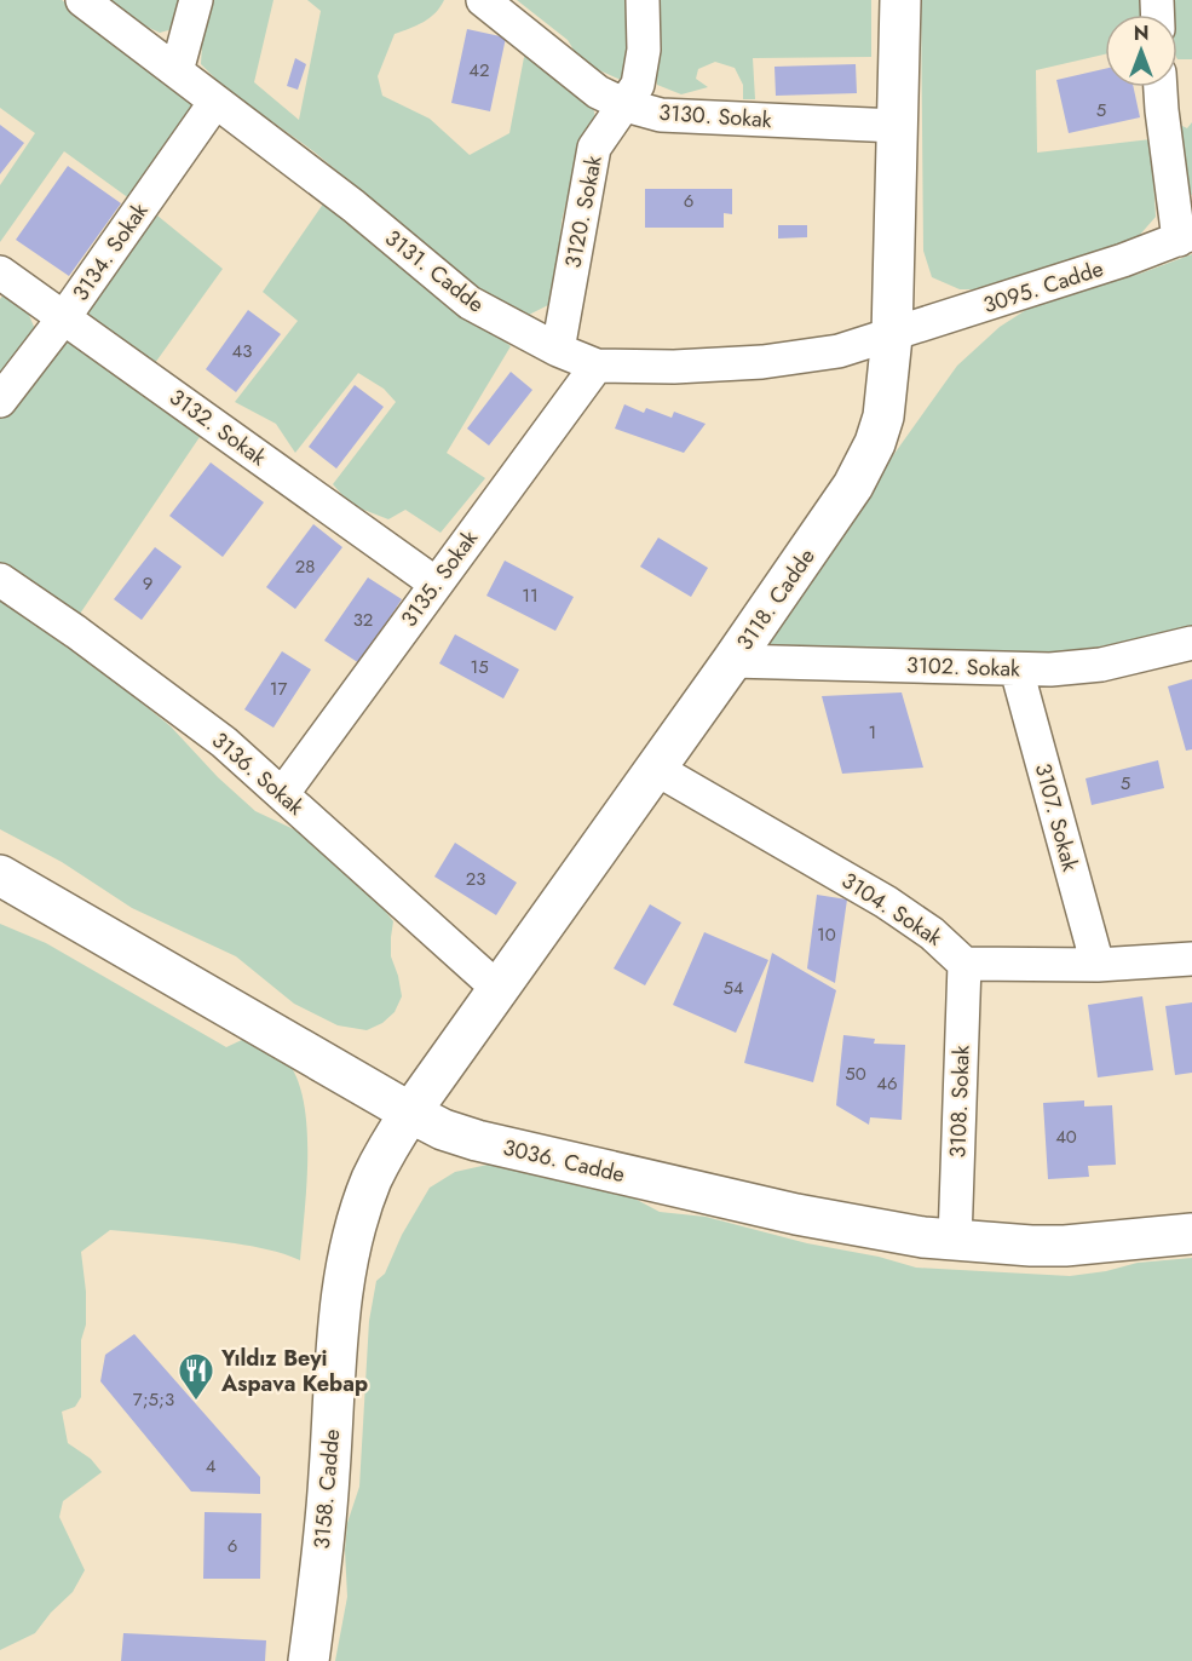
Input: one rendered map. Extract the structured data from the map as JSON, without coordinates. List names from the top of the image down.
{
  "streets": {
    "street": [
      "3130. Sokak",
      "3120. Sokak",
      "3134. Sokak",
      "3131. Cadde",
      "3095. Cadde",
      "3132. Sokak",
      "3135. Sokak",
      "3118. Cadde",
      "3102. Sokak",
      "3136. Sokak",
      "3107. Sokak",
      "3104. Sokak",
      "3108. Sokak",
      "3036. Cadde",
      "3158. Cadde"
    ]
  },
  "crossings": [
    ["3130. Sokak", "3120. Sokak"],
    ["3130. Sokak", "3118. Cadde"],
    ["3120. Sokak", "3131. Cadde"],
    ["3134. Sokak", "3131. Cadde"],
    ["3134. Sokak", "3132. Sokak"],
    ["3131. Cadde", "3095. Cadde"],
    ["3131. Cadde", "3135. Sokak"],
    ["3131. Cadde", "3118. Cadde"],
    ["3095. Cadde", "3118. Cadde"],
    ["3132. Sokak", "3135. Sokak"],
    ["3135. Sokak", "3136. Sokak"],
    ["3118. Cadde", "3102. Sokak"],
    ["3118. Cadde", "3136. Sokak"],
    ["3118. Cadde", "3104. Sokak"],
    ["3118. Cadde", "3036. Cadde"],
    ["3118. Cadde", "3158. Cadde"],
    ["3102. Sokak", "3107. Sokak"],
    ["3104. Sokak", "3108. Sokak"],
    ["3108. Sokak", "3036. Cadde"],
    ["3036. Cadde", "3158. Cadde"]
  ],
  "places": {
    "restaurant": ["Yıldız Beyi Aspava Kebap"]
  },
  "house_numbers": [
    "42",
    "5",
    "6",
    "43",
    "28",
    "9",
    "11",
    "32",
    "15",
    "17",
    "1",
    "5",
    "23",
    "10",
    "54",
    "50",
    "46",
    "40",
    "7;5;3",
    "4",
    "6"
  ],
  "north": "top"
}
